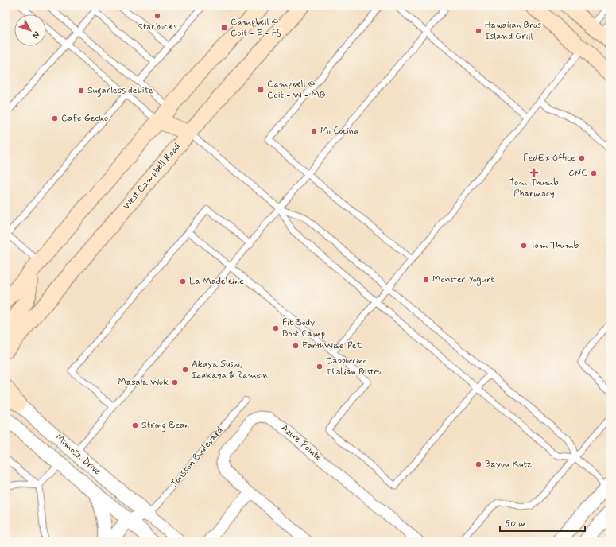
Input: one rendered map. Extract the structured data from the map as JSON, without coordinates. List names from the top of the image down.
{
  "streets": {
    "main road": ["West Campbell Road"],
    "street": ["Azure Pointe", "Mimosa Drive", "Jonsson Boulevard"]
  },
  "crossings": [
    ["Mimosa Drive", "Jonsson Boulevard"]
  ],
  "places": {
    "other": [
      "Starbucks",
      "Hawaiian Bros Island Grill",
      "Sugarless deLite",
      "Cafe Gecko",
      "Mi Cocina",
      "FedEx Office",
      "GNC",
      "Tom Thumb",
      "Monster Yogurt",
      "La Madeleine",
      "Fit Body Boot Camp",
      "EarthWise Pet",
      "Cappuccino Italian Bistro",
      "Akaya Sushi, Izakaya & Ramen",
      "Masala Wok",
      "String Bean",
      "Bayou Kutz"
    ],
    "transit": ["Campbell @ Coit - E - FS", "Campbell @ Coit - W - MB"],
    "health": ["Tom Thumb Pharmacy"]
  },
  "scale_bar": "50 m",
  "north": "bottom right"
}
